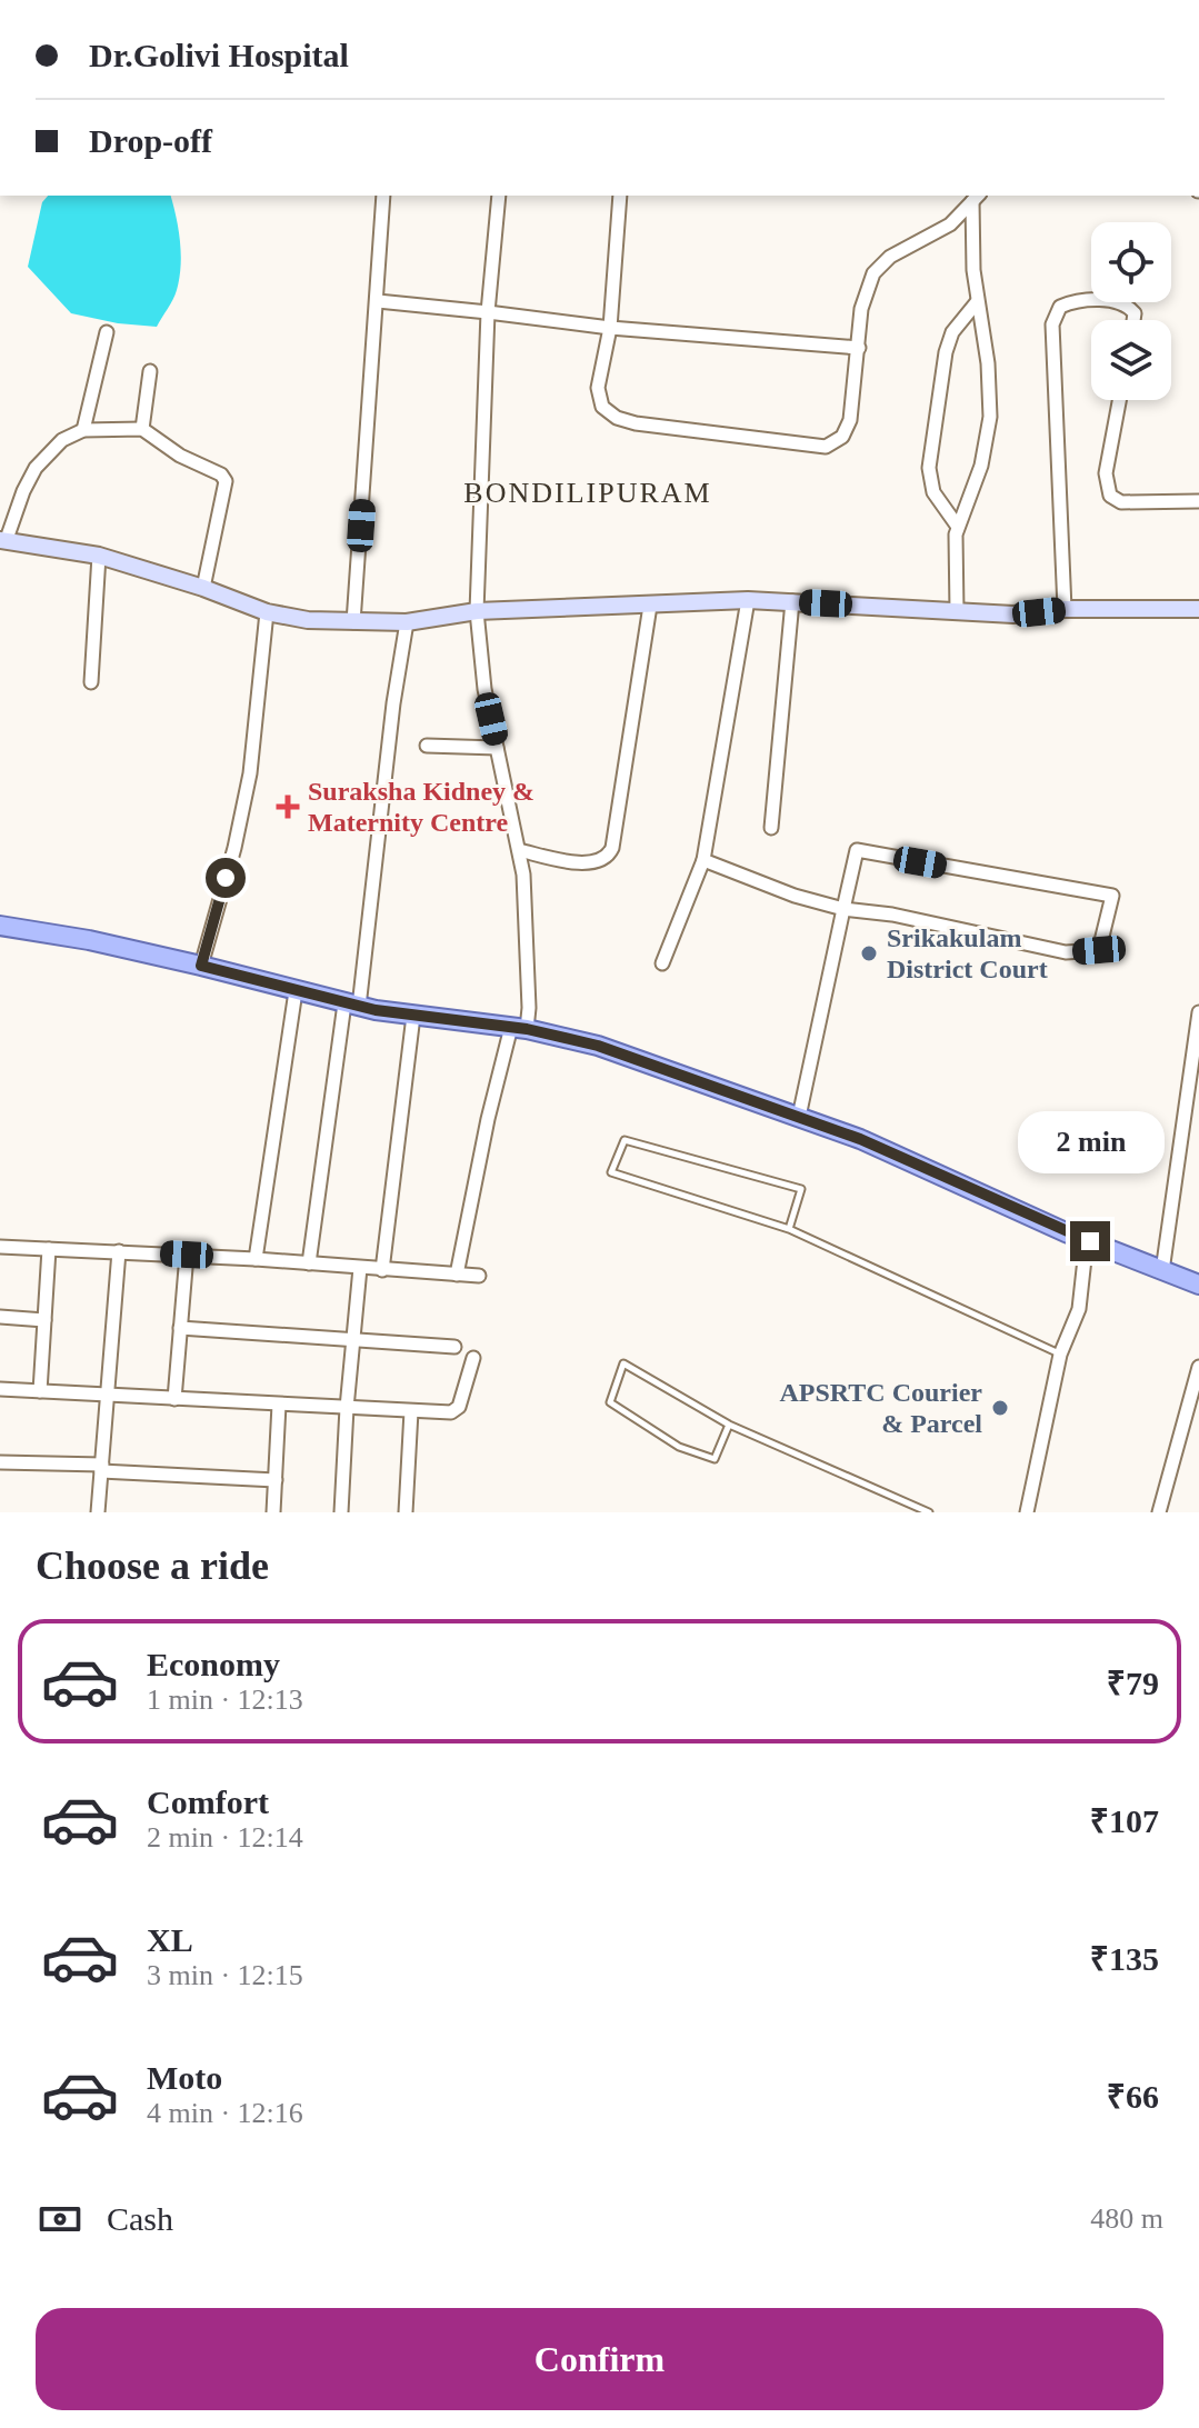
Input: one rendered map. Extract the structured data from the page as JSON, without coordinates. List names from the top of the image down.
{
  "districts": ["BONDILIPURAM"],
  "places": {
    "health": ["Suraksha Kidney & Maternity Centre"],
    "other": ["Srikakulam District Court", "APSRTC Courier & Parcel"]
  },
  "page": {
    "banner": ["Dr.Golivi Hospital", "Drop-off"],
    "bubble": "2 min",
    "heading": "Choose a ride",
    "list": [
      {
        "name": "Economy",
        "note": "1 min · 12:13",
        "value": "₹79"
      },
      {
        "name": "Comfort",
        "note": "2 min · 12:14",
        "value": "₹107"
      },
      {
        "name": "XL",
        "note": "3 min · 12:15",
        "value": "₹135"
      },
      {
        "name": "Moto",
        "note": "4 min · 12:16",
        "value": "₹66"
      }
    ],
    "pay": ["Cash", "480 m"],
    "buttons": "Confirm"
  }
}
